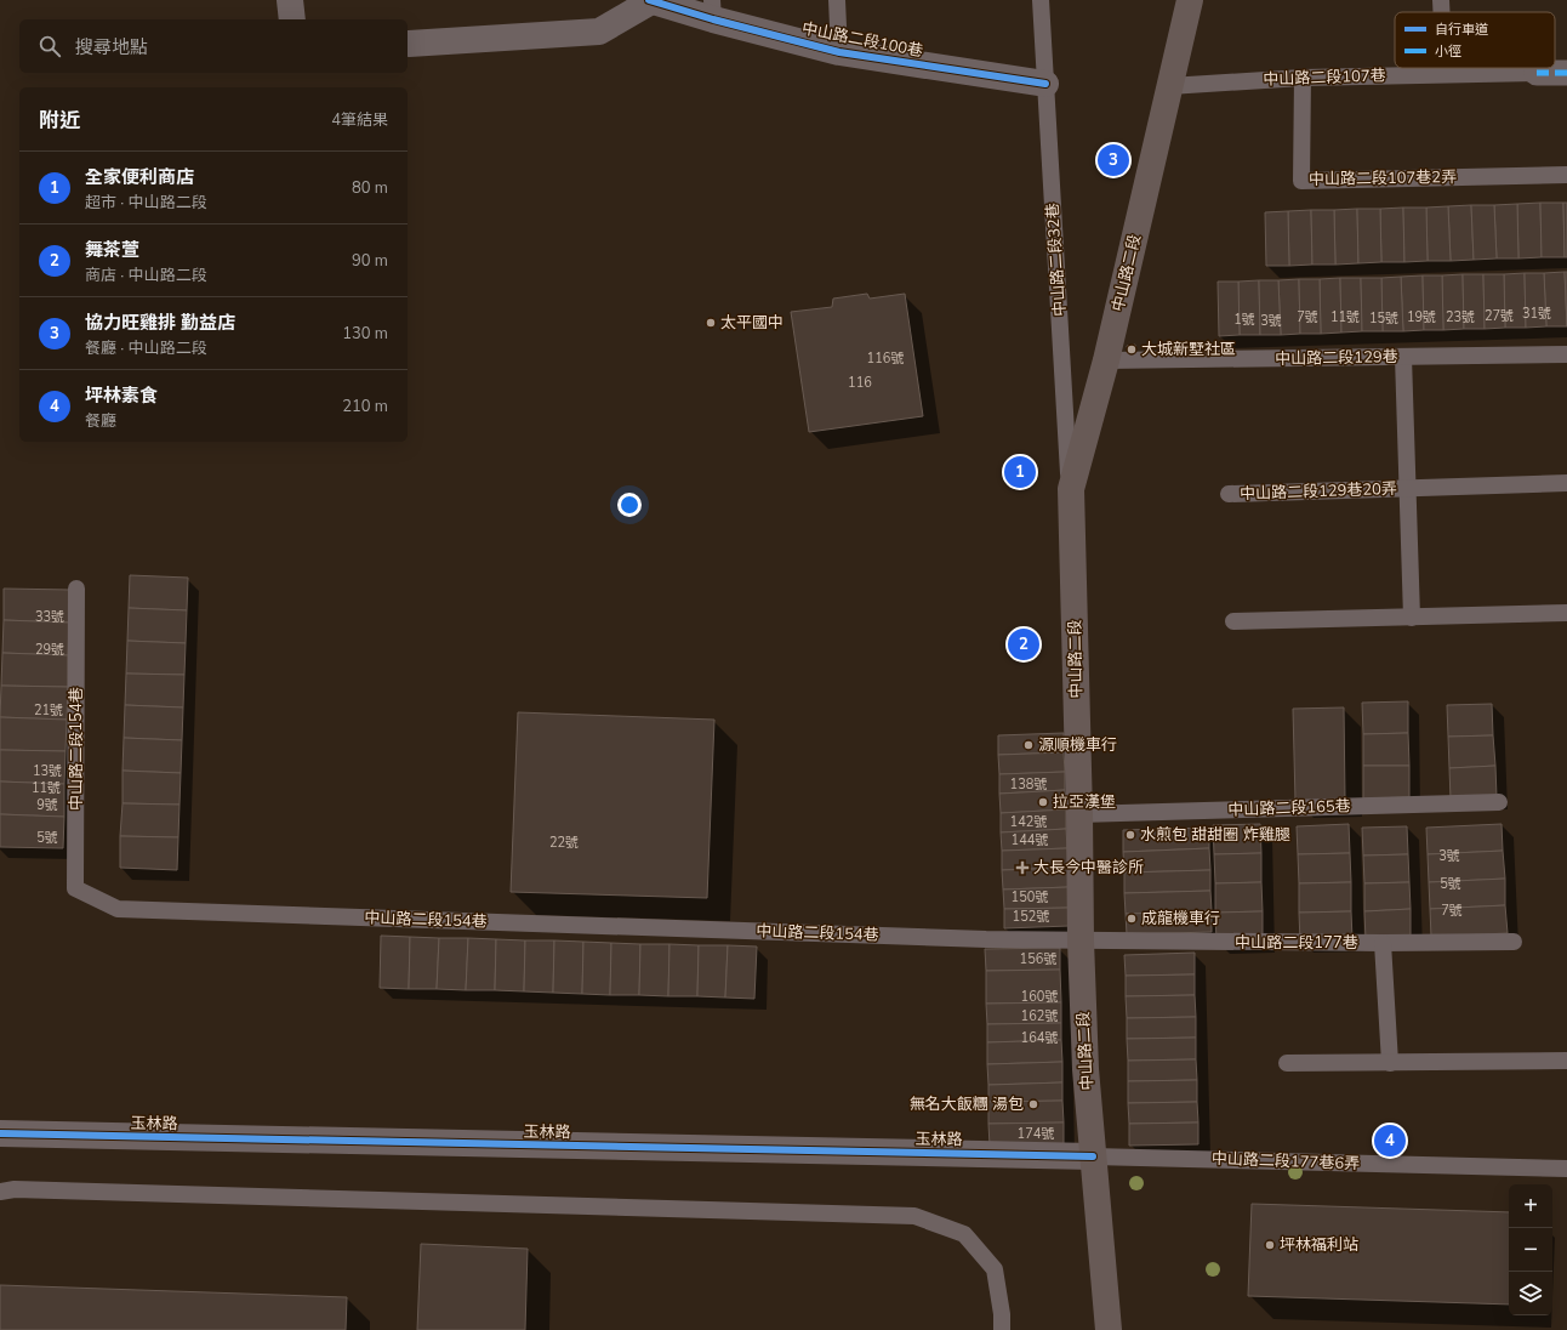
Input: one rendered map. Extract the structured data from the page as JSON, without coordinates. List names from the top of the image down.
{
  "streets": {
    "main road": ["中山路二段"],
    "street": ["中山路二段100巷", "玉林路"],
    "lane": [
      "中山路二段107巷",
      "中山路二段107巷2弄",
      "中山路二段32巷",
      "中山路二段129巷",
      "中山路二段129巷20弄",
      "中山路二段154巷",
      "中山路二段165巷",
      "中山路二段177巷",
      "中山路二段177巷6弄"
    ]
  },
  "crossings": [
    ["中山路二段100巷", "中山路二段32巷"],
    ["中山路二段107巷", "中山路二段107巷2弄"],
    ["中山路二段107巷", "中山路二段"],
    ["中山路二段32巷", "中山路二段"],
    ["中山路二段", "中山路二段129巷"],
    ["中山路二段", "中山路二段154巷"],
    ["中山路二段", "中山路二段165巷"],
    ["中山路二段", "中山路二段177巷"],
    ["中山路二段", "玉林路"],
    ["中山路二段", "中山路二段177巷6弄"],
    ["中山路二段129巷", "中山路二段129巷20弄"],
    ["中山路二段154巷", "中山路二段177巷"],
    ["玉林路", "中山路二段177巷6弄"]
  ],
  "places": {
    "other": [
      "太平國中",
      "大城新墅社區",
      "源順機車行",
      "拉亞漢堡",
      "水煎包 甜甜圈 炸雞腿",
      "成龍機車行",
      "無名大飯糰 湯包",
      "坪林福利站"
    ],
    "health": ["大長今中醫診所"]
  },
  "house_numbers": [
    "31號",
    "27號",
    "7號",
    "11號",
    "19號",
    "23號",
    "15號",
    "1號",
    "3號",
    "116號",
    "116",
    "33號",
    "29號",
    "21號",
    "13號",
    "138號",
    "11號",
    "9號",
    "142號",
    "5號",
    "144號",
    "22號",
    "3號",
    "5號",
    "150號",
    "7號",
    "152號",
    "156號",
    "160號",
    "162號",
    "164號",
    "174號"
  ],
  "legend": ["自行車道", "小徑"],
  "page": {
    "search": "搜尋地點",
    "heading": ["附近", "4筆結果"],
    "pins": [
      "3",
      "1",
      "2",
      "4"
    ],
    "list": [
      {
        "mark": "1",
        "name": "全家便利商店",
        "note": "超市 · 中山路二段",
        "value": "80 m"
      },
      {
        "mark": "2",
        "name": "舞茶萱",
        "note": "商店 · 中山路二段",
        "value": "90 m"
      },
      {
        "mark": "3",
        "name": "協力旺雞排 勤益店",
        "note": "餐廳 · 中山路二段",
        "value": "130 m"
      },
      {
        "mark": "4",
        "name": "坪林素食",
        "note": "餐廳",
        "value": "210 m"
      }
    ],
    "map_buttons": ["+", "−"]
  }
}
